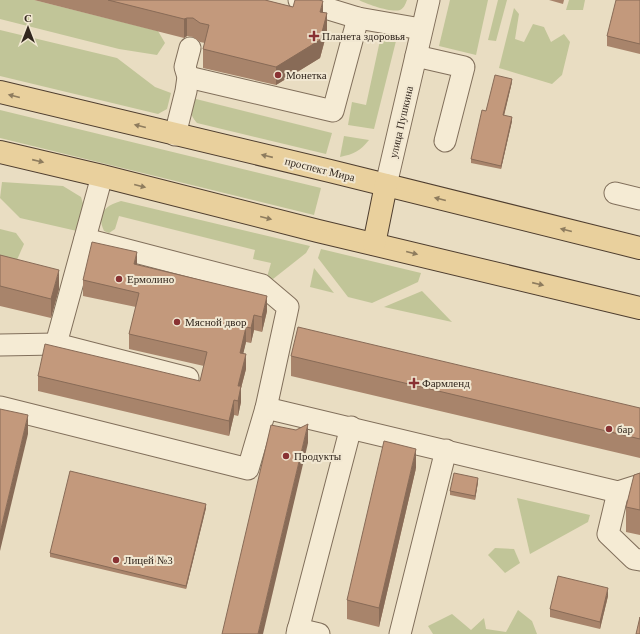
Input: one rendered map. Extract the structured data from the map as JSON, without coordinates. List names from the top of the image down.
{
  "streets": {
    "main road": ["улица Пушкина", "проспект Мира"]
  },
  "crossings": [
    ["улица Пушкина", "проспект Мира"]
  ],
  "places": {
    "health": ["Планета здоровья", "Фармленд"],
    "other": [
      "Монетка",
      "Ермолино",
      "Мясной двор",
      "бар",
      "Продукты",
      "Лицей №3"
    ]
  },
  "north": "top"
}
